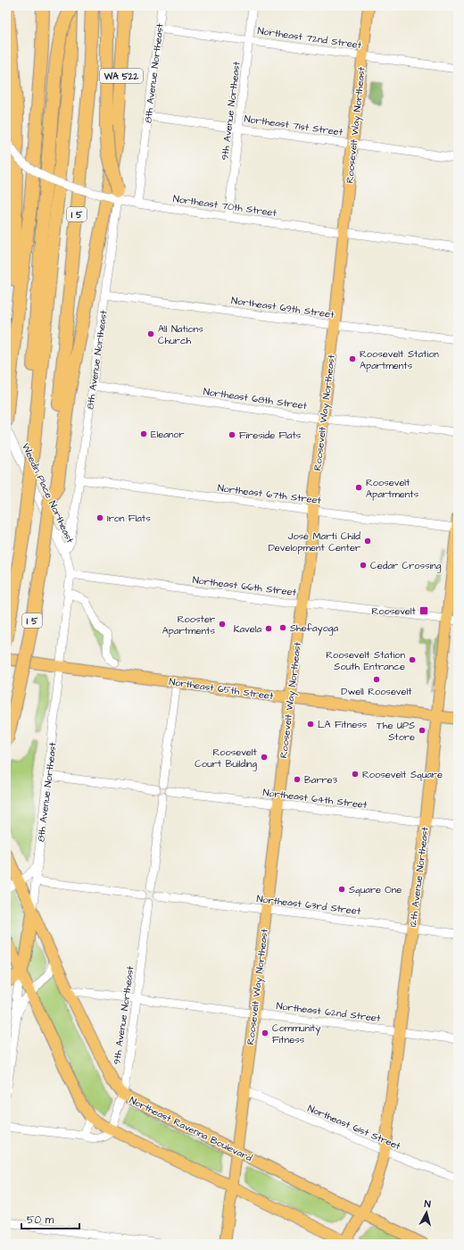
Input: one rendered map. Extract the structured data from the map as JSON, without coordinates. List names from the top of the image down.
{
  "streets": {
    "highway": ["WA 522", "I 5"],
    "main road": [
      "8th Avenue Northeast",
      "Roosevelt Way Northeast",
      "Northeast 65th Street",
      "12th Avenue Northeast",
      "Northeast Ravenna Boulevard"
    ],
    "street": [
      "Northeast 72nd Street",
      "9th Avenue Northeast",
      "Northeast 71st Street",
      "Northeast 70th Street",
      "Northeast 69th Street",
      "Northeast 68th Street",
      "Weedin Place Northeast",
      "Northeast 67th Street",
      "Northeast 66th Street",
      "Northeast 64th Street",
      "Northeast 63rd Street",
      "Northeast 62nd Street",
      "Northeast 61st Street"
    ]
  },
  "crossings": [
    ["Northeast 72nd Street", "8th Avenue Northeast"],
    ["Northeast 72nd Street", "9th Avenue Northeast"],
    ["Northeast 72nd Street", "Roosevelt Way Northeast"],
    ["8th Avenue Northeast", "WA 522"],
    ["8th Avenue Northeast", "Northeast 71st Street"],
    ["8th Avenue Northeast", "Northeast 70th Street"],
    ["8th Avenue Northeast", "Northeast 69th Street"],
    ["8th Avenue Northeast", "Northeast 68th Street"],
    ["8th Avenue Northeast", "Weedin Place Northeast"],
    ["8th Avenue Northeast", "Northeast 67th Street"],
    ["8th Avenue Northeast", "Northeast 66th Street"],
    ["8th Avenue Northeast", "Northeast 65th Street"],
    ["8th Avenue Northeast", "Northeast Ravenna Boulevard"],
    ["WA 522", "Northeast 70th Street"],
    ["9th Avenue Northeast", "Northeast 71st Street"],
    ["9th Avenue Northeast", "Northeast 70th Street"],
    ["9th Avenue Northeast", "Northeast 63rd Street"],
    ["9th Avenue Northeast", "Northeast 62nd Street"],
    ["9th Avenue Northeast", "Northeast Ravenna Boulevard"],
    ["Northeast 71st Street", "Roosevelt Way Northeast"],
    ["Roosevelt Way Northeast", "Northeast 70th Street"],
    ["Roosevelt Way Northeast", "Northeast 69th Street"],
    ["Roosevelt Way Northeast", "Northeast 68th Street"],
    ["Roosevelt Way Northeast", "Northeast 67th Street"],
    ["Roosevelt Way Northeast", "Northeast 66th Street"],
    ["Roosevelt Way Northeast", "Northeast 65th Street"],
    ["Roosevelt Way Northeast", "Northeast 64th Street"],
    ["Roosevelt Way Northeast", "Northeast 63rd Street"],
    ["Roosevelt Way Northeast", "Northeast 62nd Street"],
    ["Roosevelt Way Northeast", "Northeast 61st Street"],
    ["Roosevelt Way Northeast", "Northeast Ravenna Boulevard"],
    ["Weedin Place Northeast", "Northeast 66th Street"],
    ["Northeast 67th Street", "12th Avenue Northeast"],
    ["Northeast 66th Street", "12th Avenue Northeast"],
    ["Northeast 65th Street", "12th Avenue Northeast"],
    ["Northeast 64th Street", "12th Avenue Northeast"],
    ["12th Avenue Northeast", "Northeast 63rd Street"],
    ["12th Avenue Northeast", "Northeast 62nd Street"],
    ["12th Avenue Northeast", "Northeast 61st Street"],
    ["12th Avenue Northeast", "Northeast Ravenna Boulevard"],
    ["Northeast 62nd Street", "Northeast Ravenna Boulevard"]
  ],
  "places": {
    "other": [
      "All Nations Church",
      "Roosevelt Station Apartments",
      "Eleanor",
      "Fireside Flats",
      "Roosevelt Apartments",
      "Iron Flats",
      "José Martí Child Development Center",
      "Cedar Crossing",
      "Rooster Apartments",
      "Shefayoga",
      "Kavela",
      "Roosevelt Station South Entrance",
      "Dwell Roosevelt",
      "LA Fitness",
      "The UPS Store",
      "Roosevelt Court Building",
      "Roosevelt Square",
      "Barre3",
      "Square One",
      "Community Fitness"
    ],
    "transit": ["Roosevelt"]
  },
  "scale_bar": "50 m",
  "north": "top"
}
